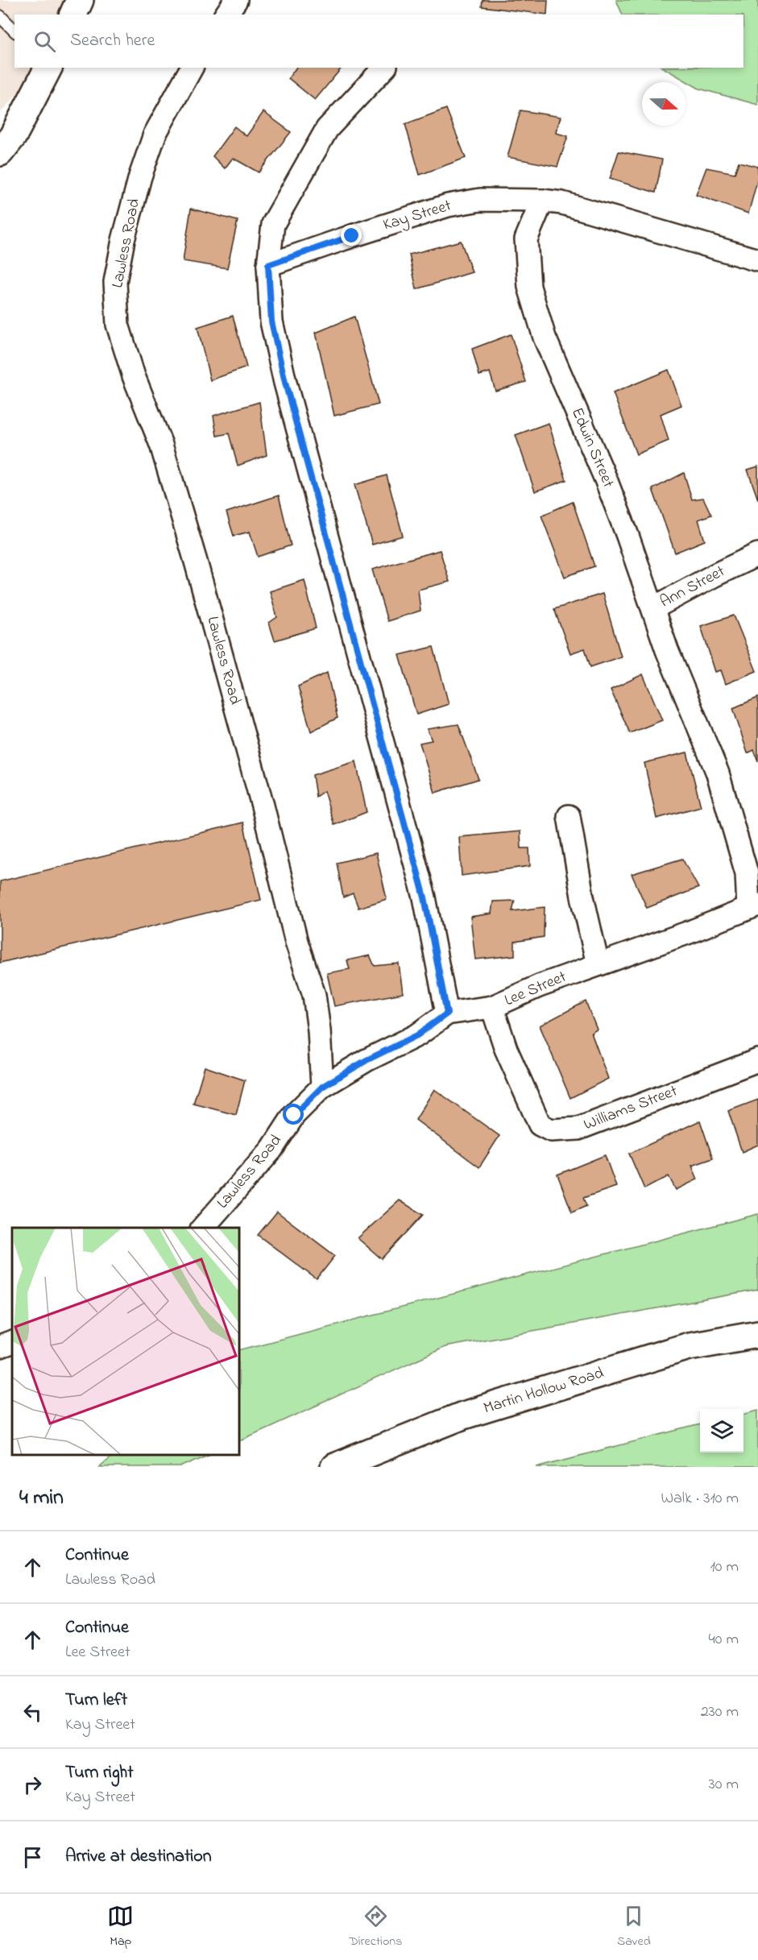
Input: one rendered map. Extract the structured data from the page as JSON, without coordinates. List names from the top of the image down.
{
  "streets": {
    "street": [
      "Kay Street",
      "Lawless Road",
      "Edwin Street",
      "Ann Street",
      "Lee Street",
      "Williams Street",
      "Martin Hollow Road"
    ]
  },
  "crossings": [
    ["Kay Street", "Edwin Street"],
    ["Lawless Road", "Lee Street"],
    ["Edwin Street", "Ann Street"],
    ["Edwin Street", "Lee Street"],
    ["Lee Street", "Williams Street"]
  ],
  "north": "right",
  "page": {
    "search": "Search here",
    "heading": ["4 min", "Walk · 310 m"],
    "list": [
      ["Continue", "Lawless Road", "10 m"],
      ["Continue", "Lee Street", "40 m"],
      ["Turn left", "Kay Street", "230 m"],
      ["Turn right", "Kay Street", "30 m"],
      "Arrive at destination"
    ],
    "nav": ["Map", "Directions", "Saved"]
  }
}
